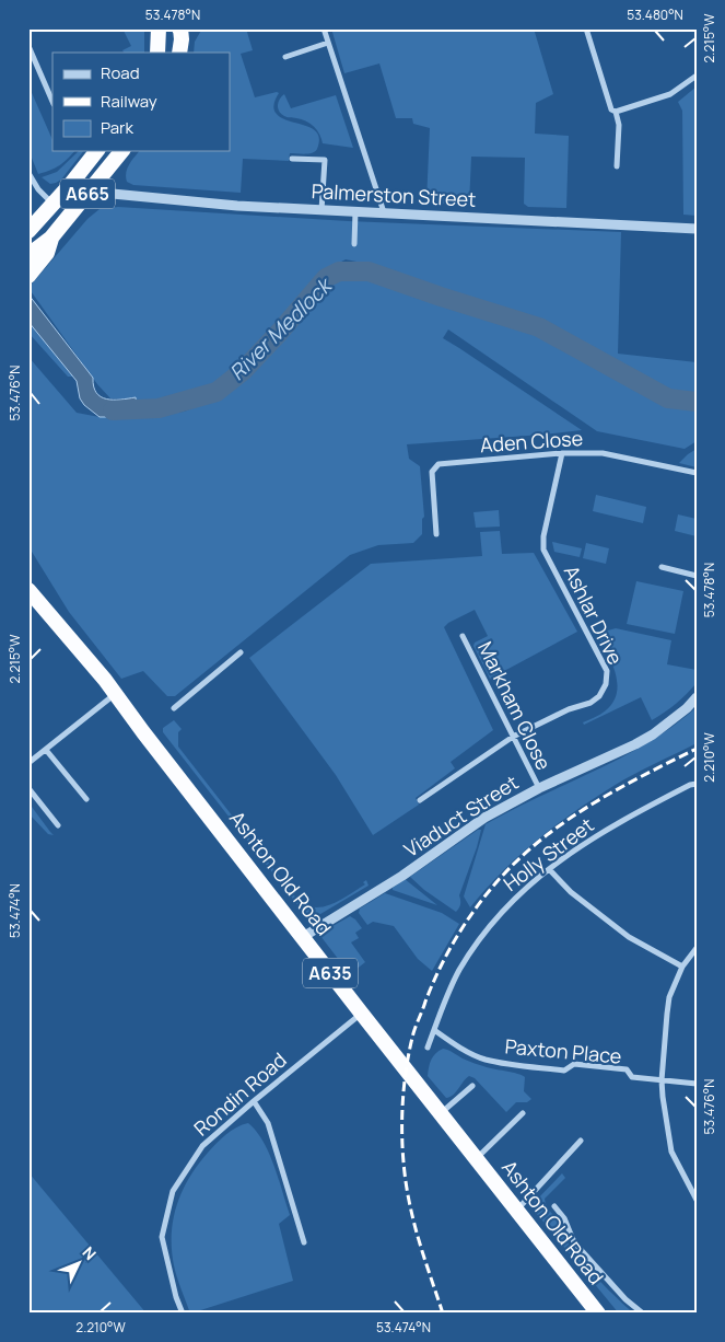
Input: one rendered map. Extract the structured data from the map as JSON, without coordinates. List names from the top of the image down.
{
  "streets": {
    "highway": ["A665", "Ashton Old Road", "A635"],
    "street": [
      "Palmerston Street",
      "Aden Close",
      "Ashlar Drive",
      "Markham Close",
      "Viaduct Street",
      "Holly Street",
      "Paxton Place",
      "Rondin Road"
    ]
  },
  "crossings": [
    ["A665", "Palmerston Street"],
    ["Aden Close", "Ashlar Drive"],
    ["Ashlar Drive", "Markham Close"],
    ["Markham Close", "Viaduct Street"],
    ["Viaduct Street", "Ashton Old Road"],
    ["Holly Street", "Paxton Place"],
    ["Ashton Old Road", "Rondin Road"]
  ],
  "water": ["River Medlock"],
  "legend": ["Road", "Railway", "Park"],
  "north": "top right",
  "coordinates": [
    "53.478°N",
    "53.480°N",
    "2.215°W",
    "53.476°N",
    "2.210°W",
    "53.474°N"
  ]
}
